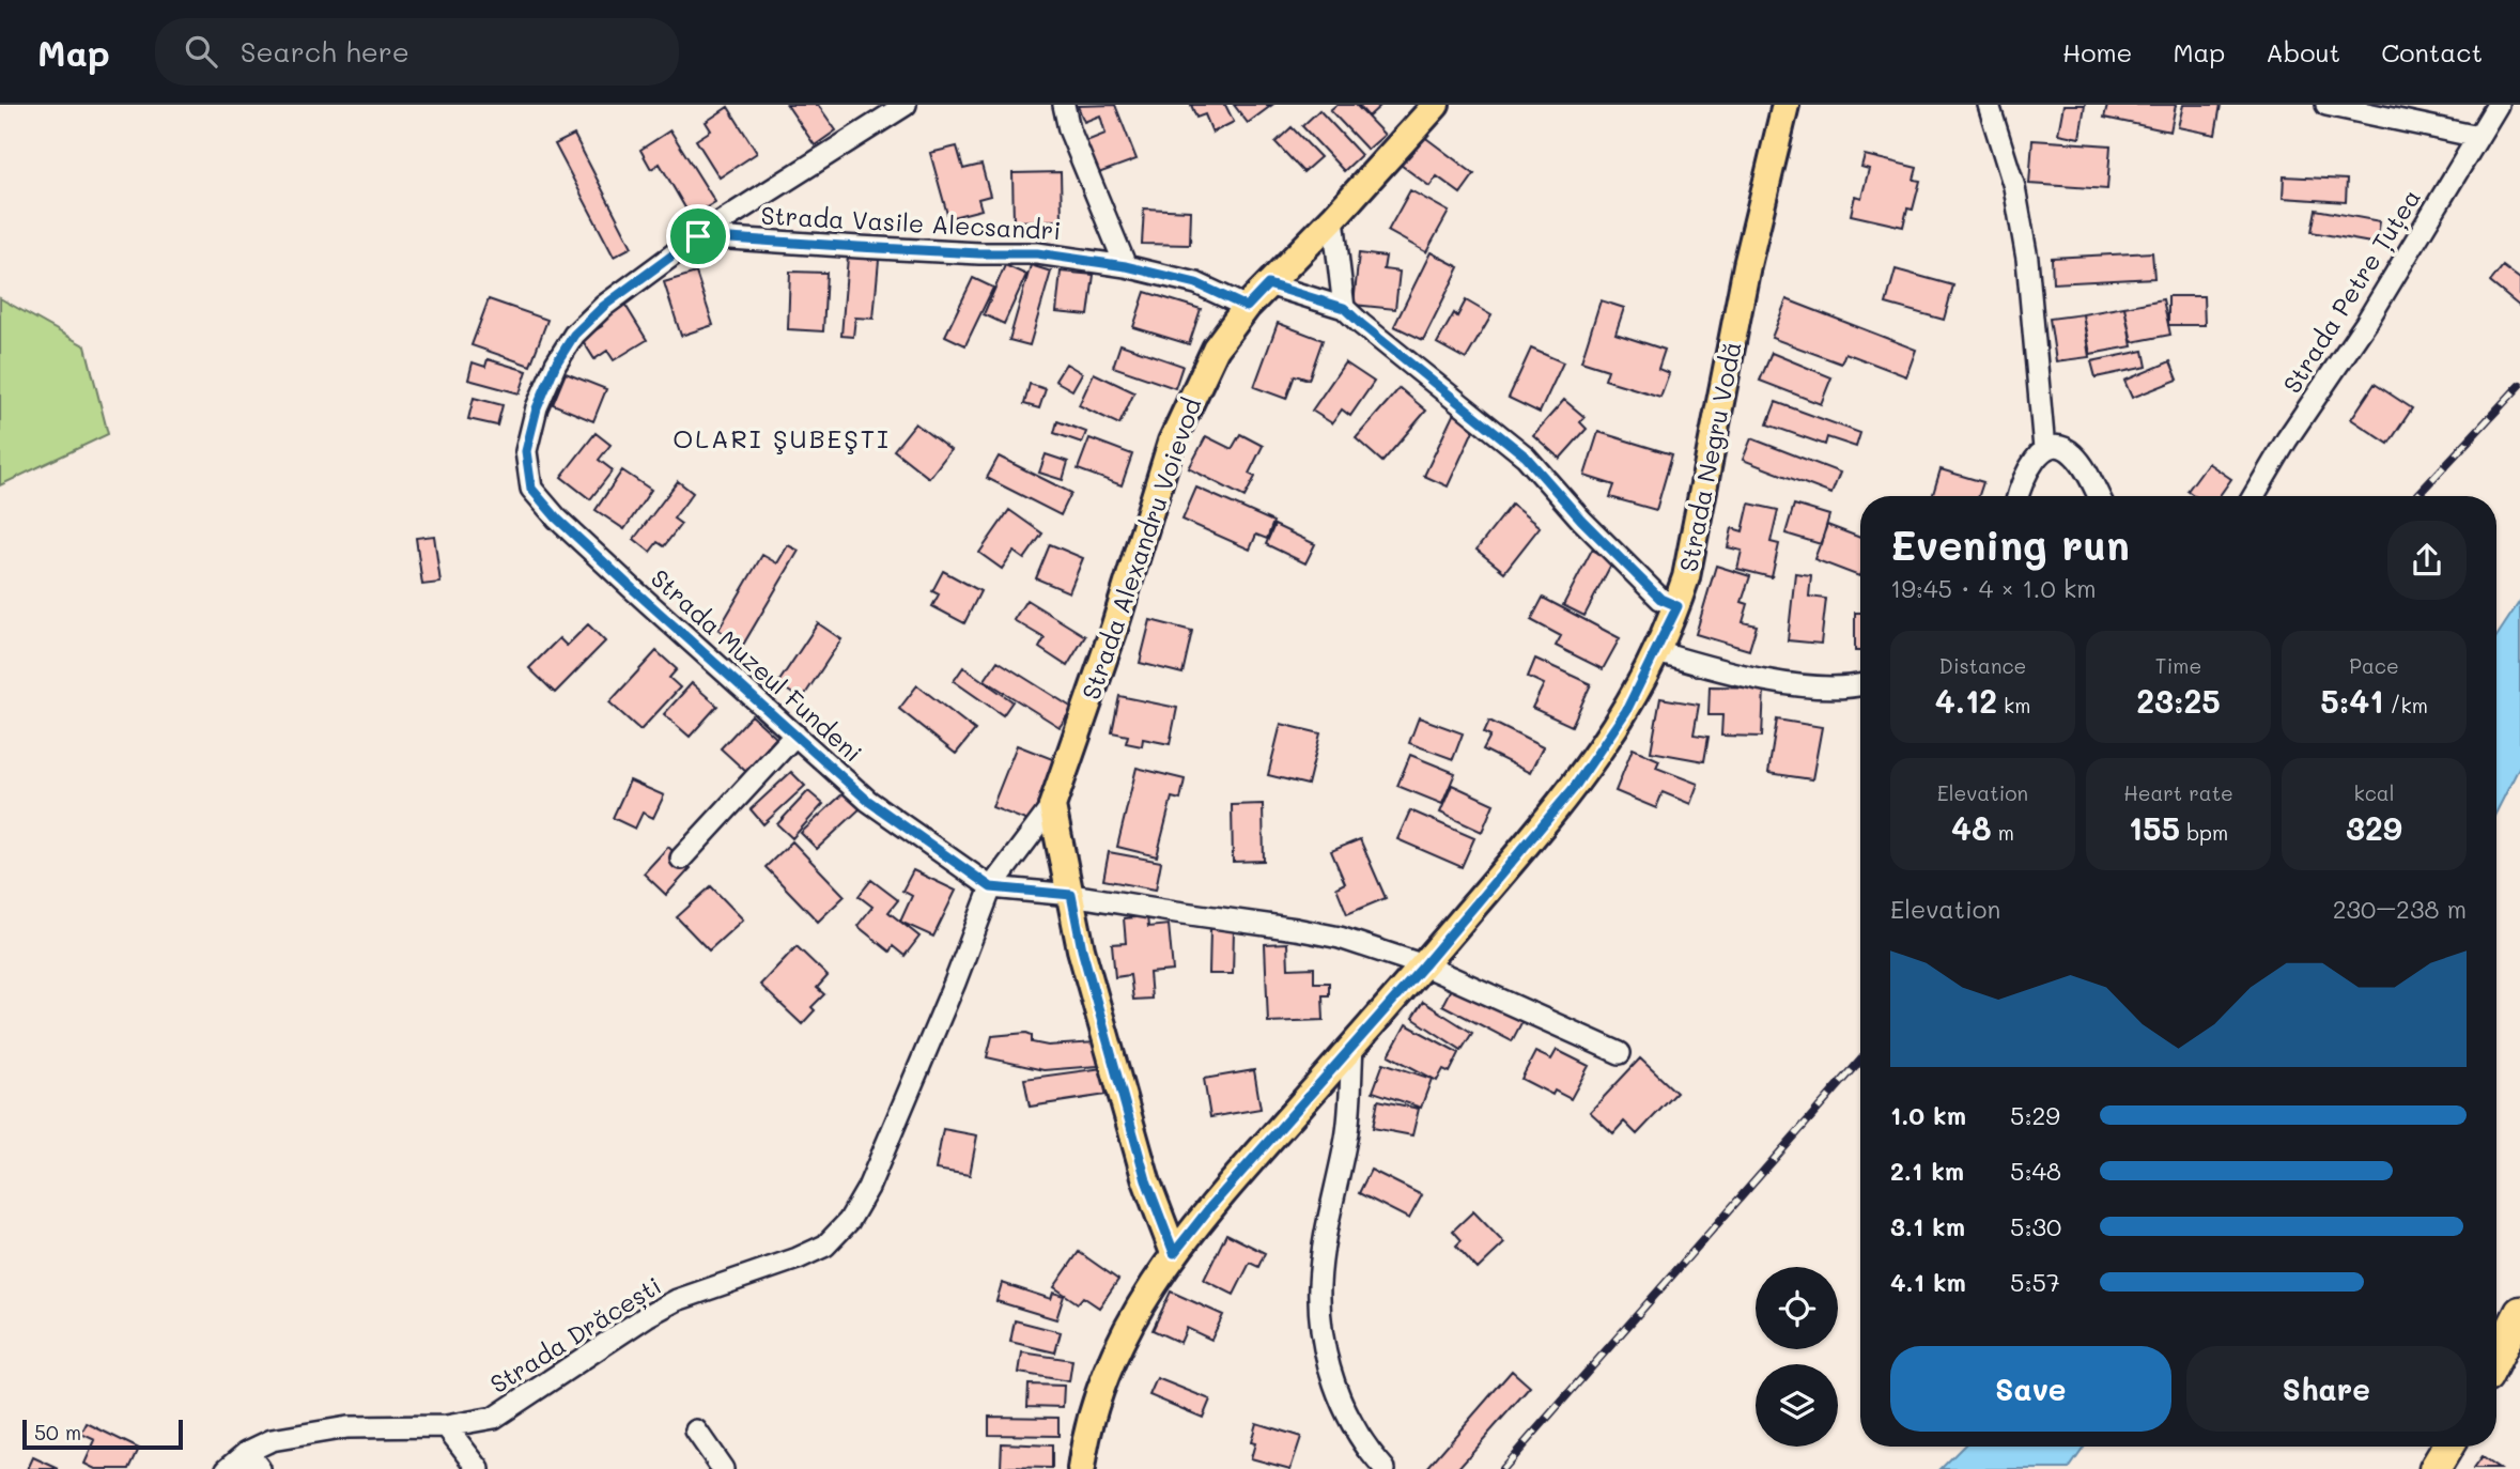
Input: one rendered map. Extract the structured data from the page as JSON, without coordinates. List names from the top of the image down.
{
  "streets": {
    "main road": ["Strada Negru Vodă", "Strada Alexandru Voievod"],
    "street": [
      "Strada Vasile Alecsandri",
      "Strada Petre Țuțea",
      "Strada Muzeul Fundeni",
      "Strada Drăcești"
    ]
  },
  "crossings": [
    ["Strada Vasile Alecsandri", "Strada Alexandru Voievod"],
    ["Strada Vasile Alecsandri", "Strada Muzeul Fundeni"],
    ["Strada Alexandru Voievod", "Strada Drăcești"],
    ["Strada Muzeul Fundeni", "Strada Drăcești"]
  ],
  "districts": ["OLARI ŞUBEŞTI"],
  "scale_bar": "50 m",
  "page": {
    "header": "Map",
    "search": "Search here",
    "nav": [
      "Home",
      "Map",
      "About",
      "Contact"
    ],
    "heading": ["Evening run", "19:45 · 4 × 1.0 km"],
    "stats": [
      ["Distance", "4.12 km"],
      ["Time", "23:25"],
      ["Pace", "5:41 /km"],
      ["Elevation", "48 m"],
      ["Heart rate", "155 bpm"],
      ["kcal", "329"]
    ],
    "chart": ["Elevation", "230–238 m"],
    "list": [
      {
        "name": "1.0 km",
        "note": "5:29"
      },
      {
        "name": "2.1 km",
        "note": "5:48"
      },
      {
        "name": "3.1 km",
        "note": "5:30"
      },
      {
        "name": "4.1 km",
        "note": "5:57"
      }
    ],
    "buttons": ["Save", "Share"],
    "scale": "50 m"
  }
}
